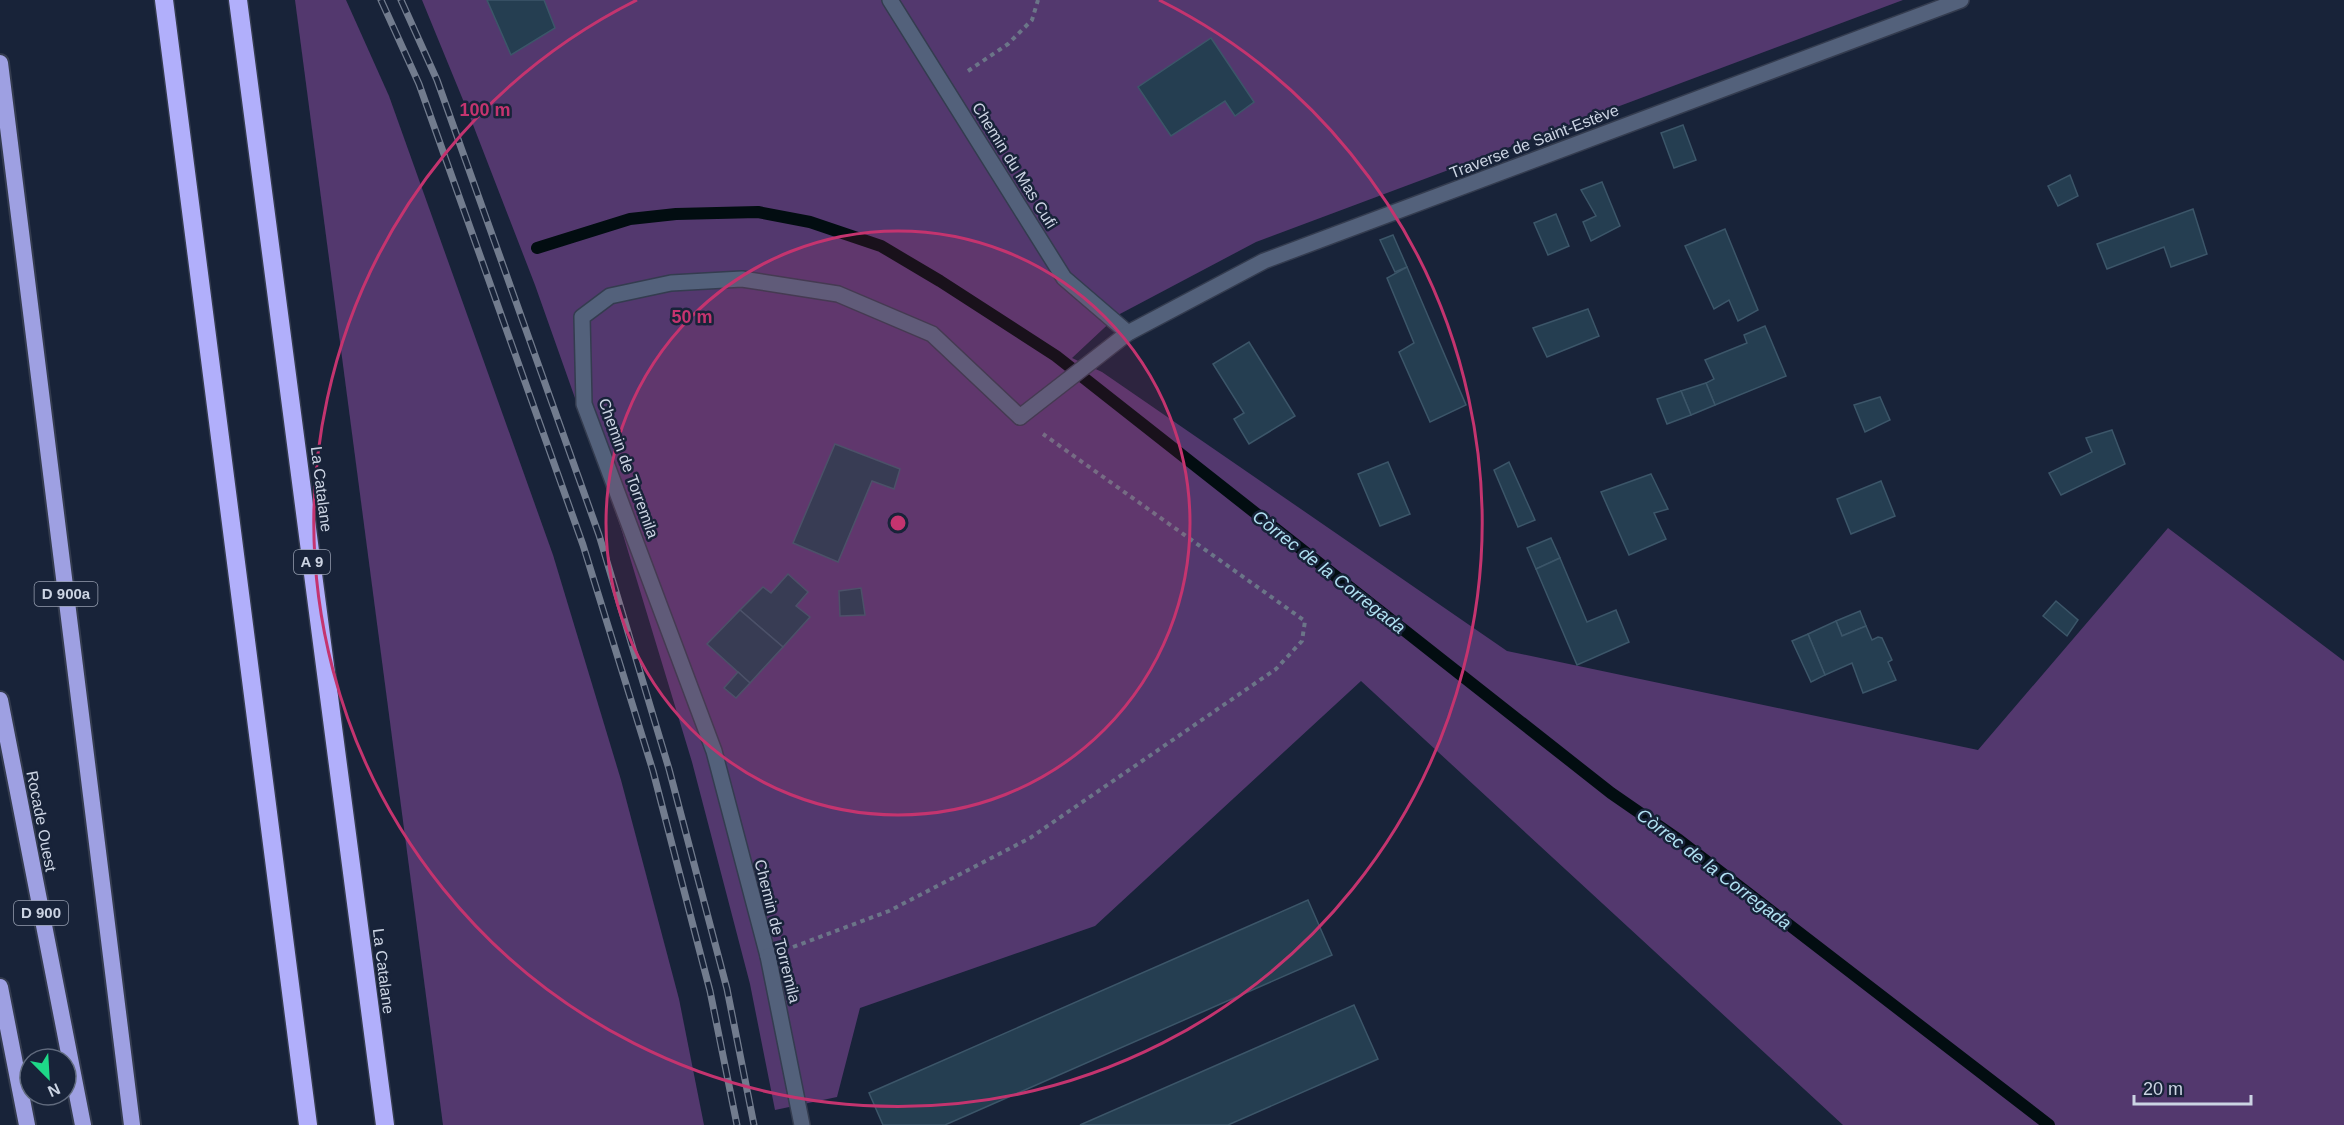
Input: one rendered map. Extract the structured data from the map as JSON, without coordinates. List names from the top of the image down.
{
  "streets": {
    "highway": [
      "La Catalane",
      "A 9",
      "D 900a",
      "Rocade Ouest",
      "D 900"
    ],
    "street": ["Traverse de Saint-Estève", "Chemin du Mas Cufi", "Chemin de Torremila"]
  },
  "crossings": [
    ["Traverse de Saint-Estève", "Chemin du Mas Cufi"]
  ],
  "water": ["Còrrec de la Corregada"],
  "scale_bar": "20 m",
  "north": "bottom right",
  "rings": ["100 m", "50 m"]
}
